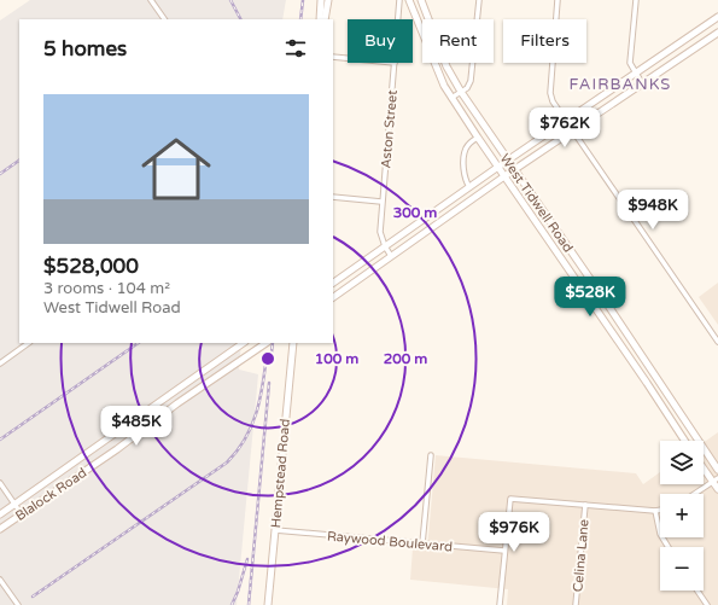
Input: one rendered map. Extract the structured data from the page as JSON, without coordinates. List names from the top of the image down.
{
  "streets": {
    "main road": ["West Tidwell Road", "Hempstead Road", "Blalock Road"],
    "street": ["Aston Street", "Raywood Boulevard", "Celina Lane"]
  },
  "crossings": [
    ["Hempstead Road", "Raywood Boulevard"]
  ],
  "districts": ["FAIRBANKS"],
  "page": {
    "chip": ["Buy", "Rent", "Filters"],
    "heading": "5 homes",
    "list": [
      {
        "name": "$528,000",
        "note": "3 rooms · 104 m² · West Tidwell Road"
      }
    ],
    "price": [
      "$762K",
      "$948K",
      "$528K",
      "$485K",
      "$976K"
    ],
    "map_buttons": ["+", "−"]
  },
  "rings": ["300 m", "100 m", "200 m"]
}
